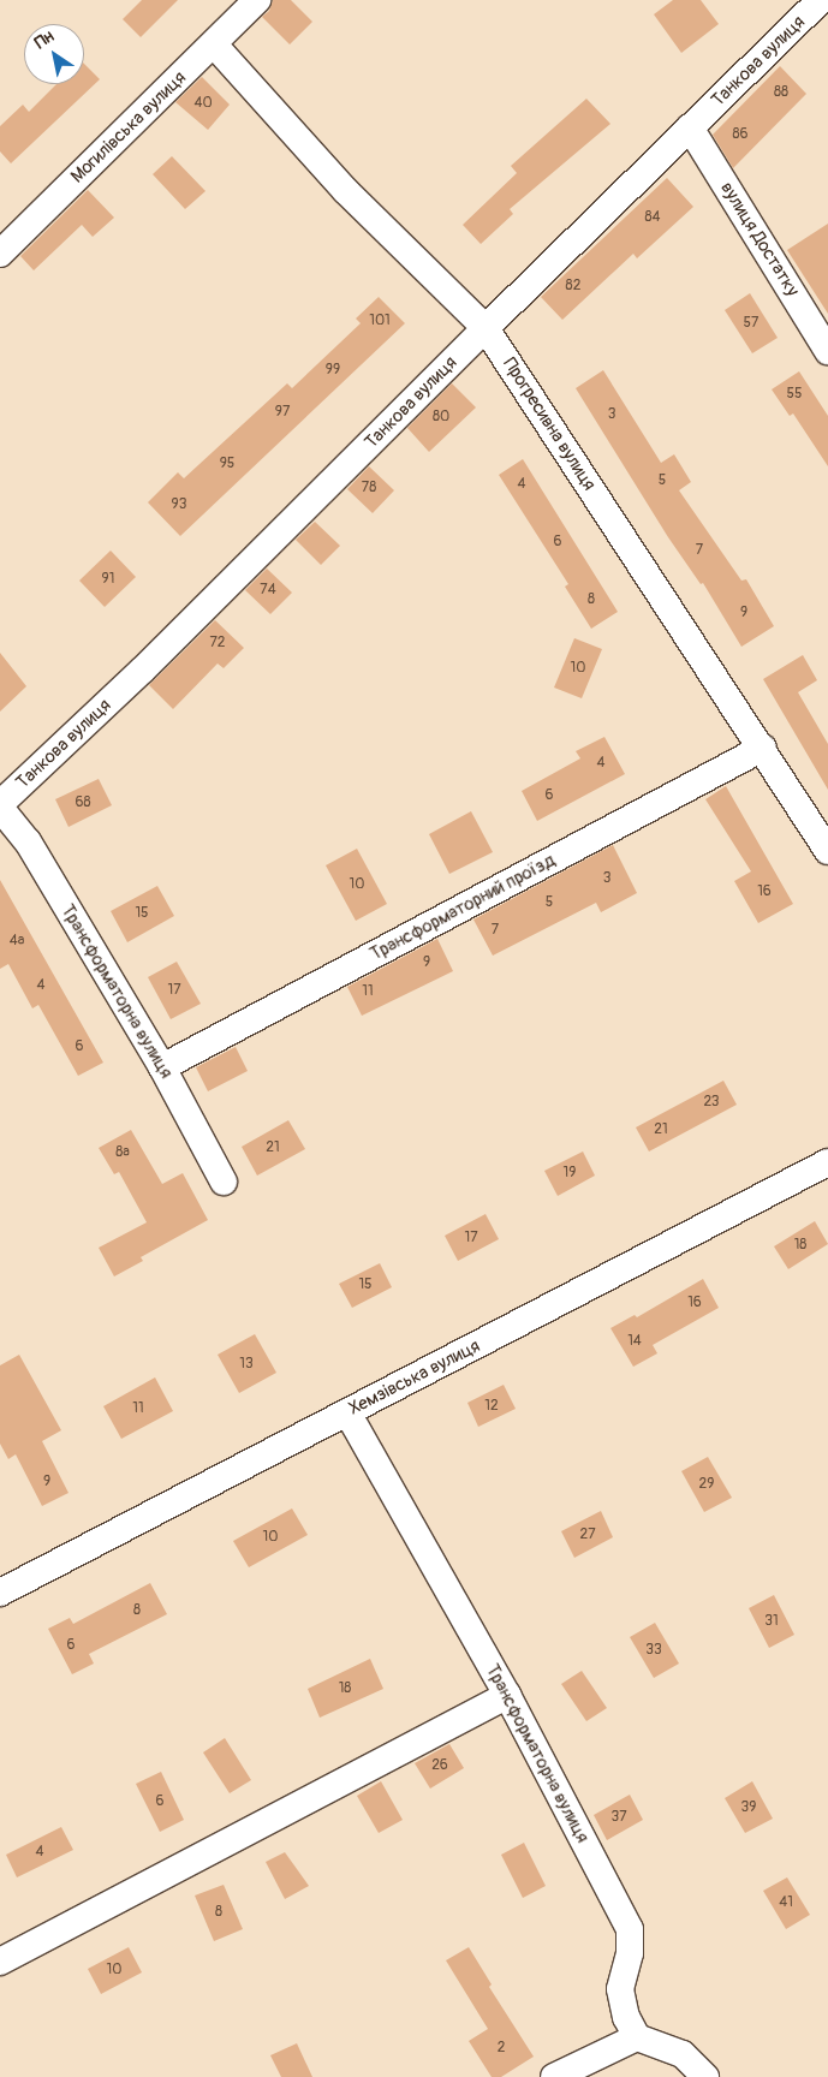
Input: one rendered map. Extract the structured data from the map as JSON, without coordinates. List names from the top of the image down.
{
  "streets": {
    "street": [
      "Танкова вулиця",
      "Могилівська вулиця",
      "вулиця Достатку",
      "Прогресивна вулиця",
      "Трансформаторний проїзд",
      "Трансформаторна вулиця",
      "Хемзівська вулиця"
    ]
  },
  "crossings": [
    ["Танкова вулиця", "вулиця Достатку"],
    ["Танкова вулиця", "Прогресивна вулиця"],
    ["Танкова вулиця", "Трансформаторна вулиця"],
    ["Могилівська вулиця", "Прогресивна вулиця"],
    ["Прогресивна вулиця", "Трансформаторний проїзд"],
    ["Трансформаторний проїзд", "Трансформаторна вулиця"],
    ["Трансформаторна вулиця", "Хемзівська вулиця"]
  ],
  "house_numbers": [
    "88",
    "40",
    "86",
    "84",
    "82",
    "101",
    "57",
    "99",
    "55",
    "97",
    "3",
    "80",
    "95",
    "5",
    "4",
    "78",
    "93",
    "6",
    "7",
    "91",
    "74",
    "8",
    "9",
    "72",
    "10",
    "4",
    "6",
    "68",
    "3",
    "10",
    "16",
    "5",
    "15",
    "7",
    "4а",
    "9",
    "4",
    "17",
    "11",
    "6",
    "23",
    "21",
    "21",
    "8а",
    "19",
    "17",
    "18",
    "15",
    "16",
    "14",
    "13",
    "12",
    "11",
    "9",
    "29",
    "27",
    "10",
    "8",
    "31",
    "6",
    "33",
    "18",
    "26",
    "6",
    "39",
    "37",
    "4",
    "41",
    "8",
    "10",
    "2"
  ],
  "north": "top left"
}
